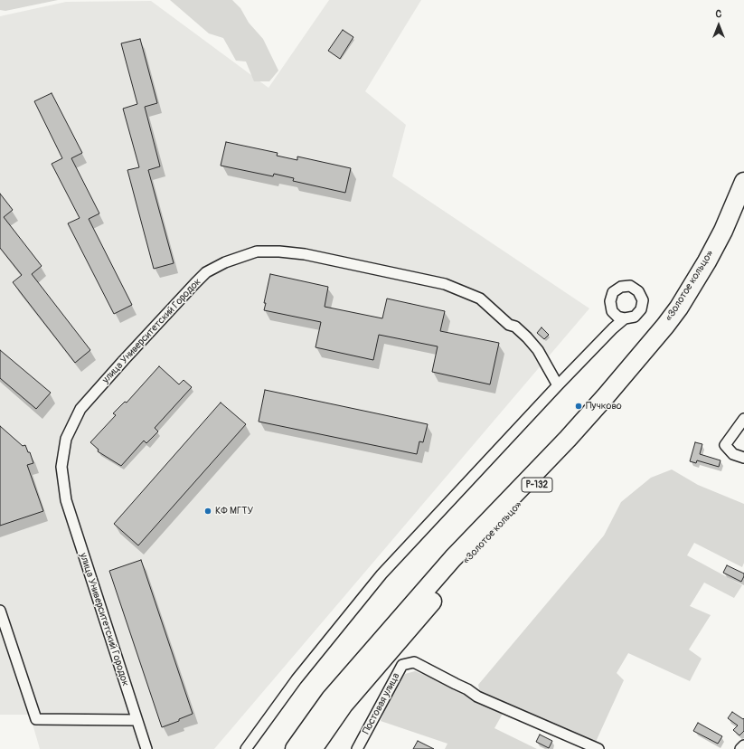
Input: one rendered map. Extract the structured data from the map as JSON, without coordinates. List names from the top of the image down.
{
  "streets": {
    "highway": ["«Золотое кольцо»", "Р-132"],
    "street": ["улица Университетский Городок", "Постовая улица"]
  },
  "places": ["Пучково", "КФ МГТУ"],
  "north": "top"
}
